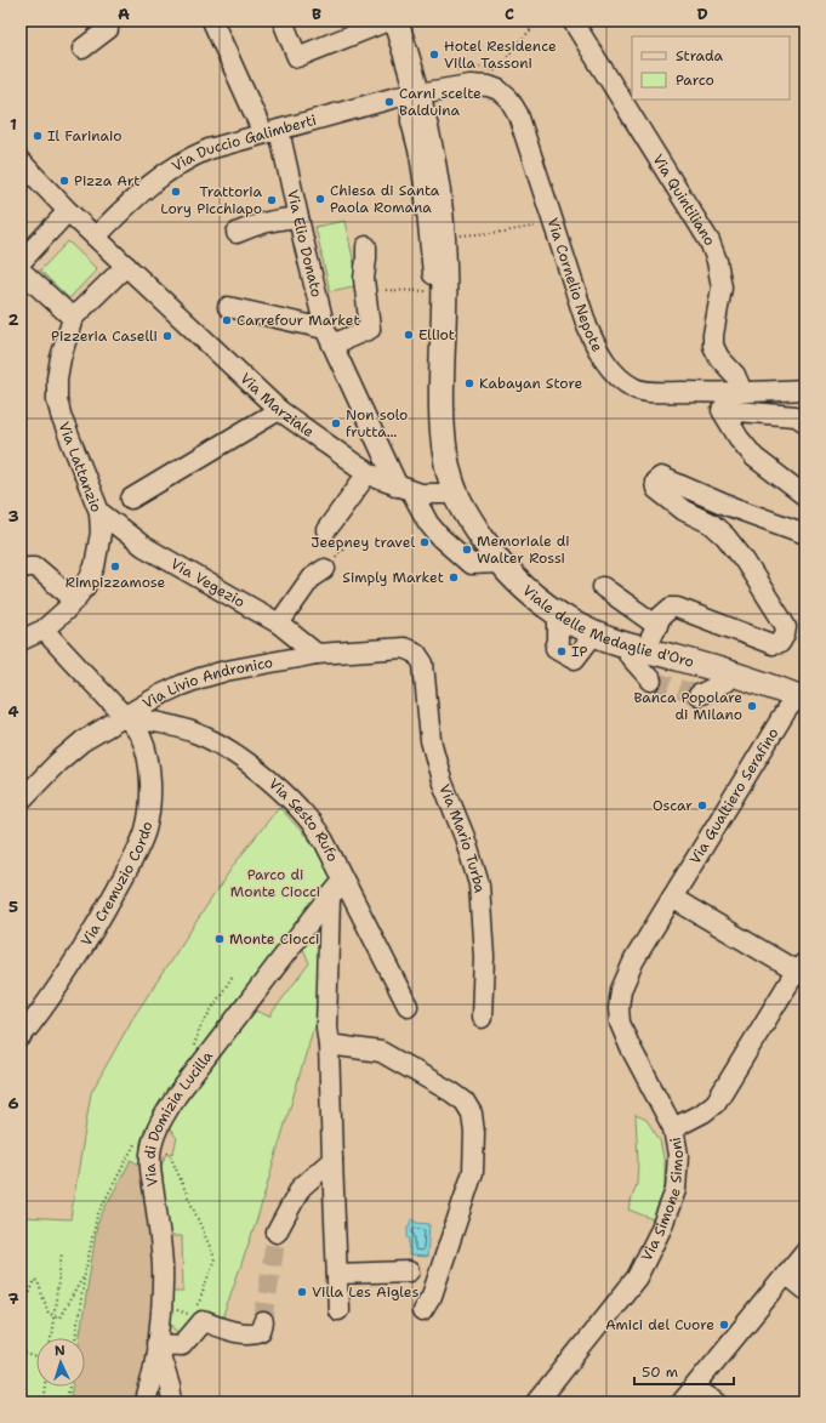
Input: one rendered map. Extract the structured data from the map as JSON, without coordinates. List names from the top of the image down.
{
  "streets": {
    "main road": ["Viale delle Medaglie d'Oro"],
    "street": [
      "Via Duccio Galimberti",
      "Via Quintiliano",
      "Via Elio Donato",
      "Via Cornelio Nepote",
      "Via Marziale",
      "Via Lattanzio",
      "Via Vegezio",
      "Via Livio Andronico",
      "Via Gualtiero Serafino",
      "Via Sesto Rufo",
      "Via Mario Turba",
      "Via Cremuzio Cordo",
      "Via di Domizia Lucilla",
      "Via Simone Simoni"
    ]
  },
  "crossings": [
    ["Via Duccio Galimberti", "Via Elio Donato"],
    ["Via Duccio Galimberti", "Via Cornelio Nepote"],
    ["Via Duccio Galimberti", "Via Marziale"],
    ["Via Duccio Galimberti", "Viale delle Medaglie d'Oro"],
    ["Via Quintiliano", "Via Cornelio Nepote"],
    ["Via Elio Donato", "Via Marziale"],
    ["Via Elio Donato", "Viale delle Medaglie d'Oro"],
    ["Via Cornelio Nepote", "Viale delle Medaglie d'Oro"],
    ["Via Marziale", "Viale delle Medaglie d'Oro"],
    ["Via Lattanzio", "Via Vegezio"],
    ["Via Lattanzio", "Via Cremuzio Cordo"],
    ["Via Vegezio", "Via Livio Andronico"],
    ["Viale delle Medaglie d'Oro", "Via Gualtiero Serafino"],
    ["Via Livio Andronico", "Via Sesto Rufo"],
    ["Via Livio Andronico", "Via Mario Turba"],
    ["Via Livio Andronico", "Via Cremuzio Cordo"],
    ["Via Gualtiero Serafino", "Via Simone Simoni"],
    ["Via Sesto Rufo", "Via Cremuzio Cordo"],
    ["Via Sesto Rufo", "Via di Domizia Lucilla"]
  ],
  "parks": ["Parco di Monte Ciocci"],
  "places": [
    "Hotel Residence Villa Tassoni",
    "Carni scelte Balduina",
    "Il Farinaio",
    "Pizza Art",
    "Lory",
    "Chiesa di Santa Paola Romana",
    "Trattoria Picchiapo",
    "Carrefour Market",
    "Elliot",
    "Pizzeria Caselli",
    "Kabayan Store",
    "Non solo frutta...",
    "Jeepney travel",
    "Memoriale di Walter Rossi",
    "Rimpizzamose",
    "Simply Market",
    "IP",
    "Banca Popolare di Milano",
    "Oscar",
    "Monte Ciocci",
    "Villa Les Aigles",
    "Amici del Cuore"
  ],
  "legend": ["Strada", "Parco"],
  "scale_bar": "50 m",
  "north": "top",
  "grid": {
    "columns": [
      "A",
      "B",
      "C",
      "D"
    ],
    "rows": [
      "1",
      "2",
      "3",
      "4",
      "5",
      "6",
      "7"
    ]
  }
}
